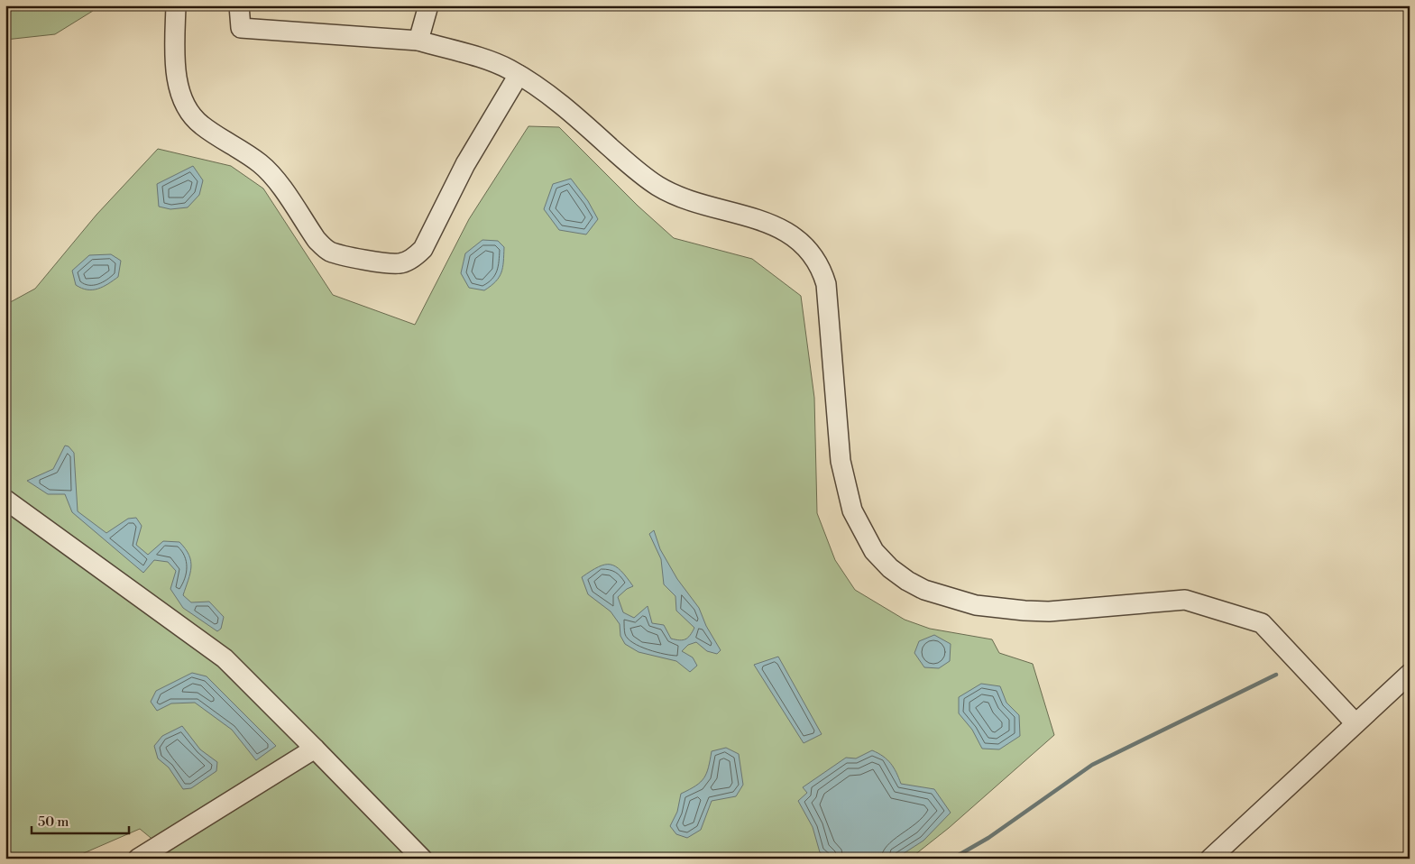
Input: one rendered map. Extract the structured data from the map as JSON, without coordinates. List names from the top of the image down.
{
  "scale_bar": "50 m"
}
